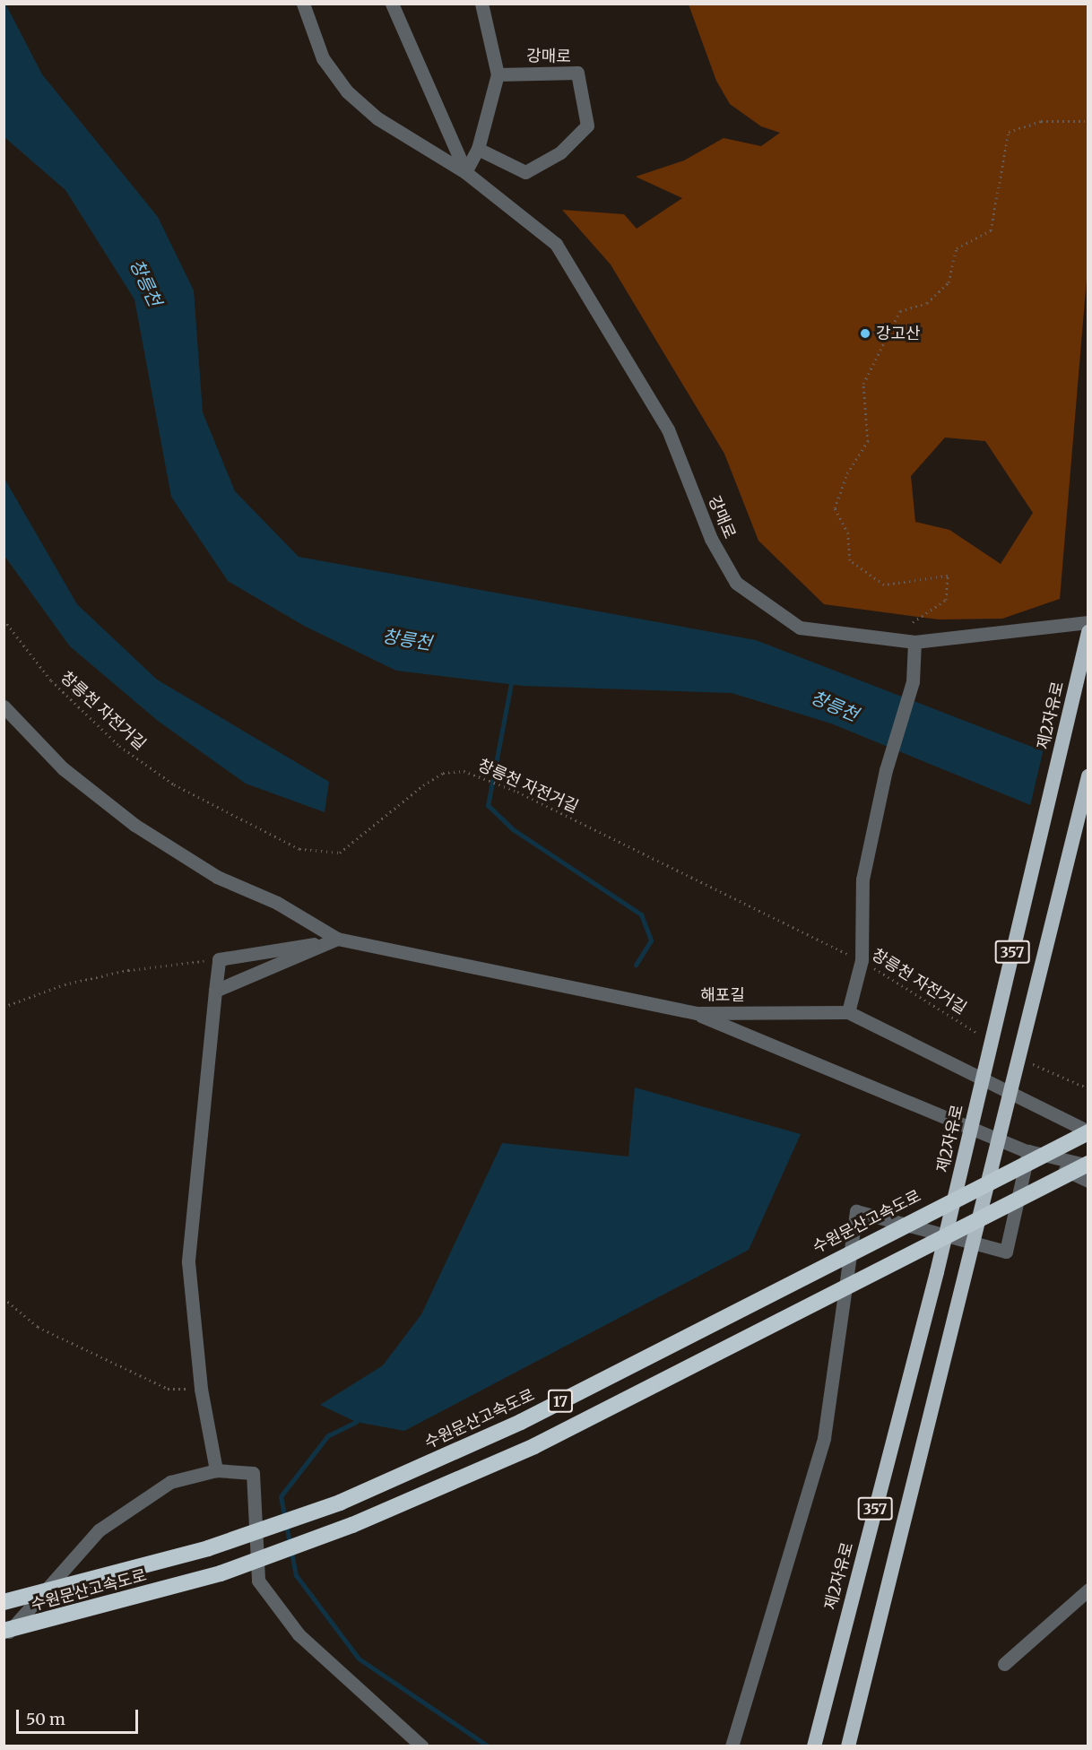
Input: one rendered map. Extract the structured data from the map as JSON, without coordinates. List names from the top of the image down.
{
  "streets": {
    "highway": [
      "제2자유로",
      "357",
      "수원문산고속도로",
      "17"
    ],
    "street": ["강매로", "해포길"],
    "path": ["창릉천 자전거길"]
  },
  "crossings": [
    ["해포길", "수원문산고속도로"]
  ],
  "water": ["창릉천"],
  "places": ["강고산"],
  "scale_bar": "50 m"
}
